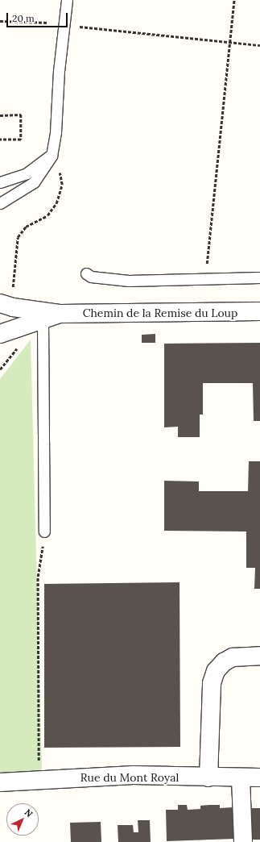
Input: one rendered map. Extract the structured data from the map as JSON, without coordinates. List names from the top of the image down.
{
  "streets": {
    "street": ["Chemin de la Remise du Loup", "Rue du Mont Royal"]
  },
  "scale_bar": "20 m",
  "north": "top right"
}
